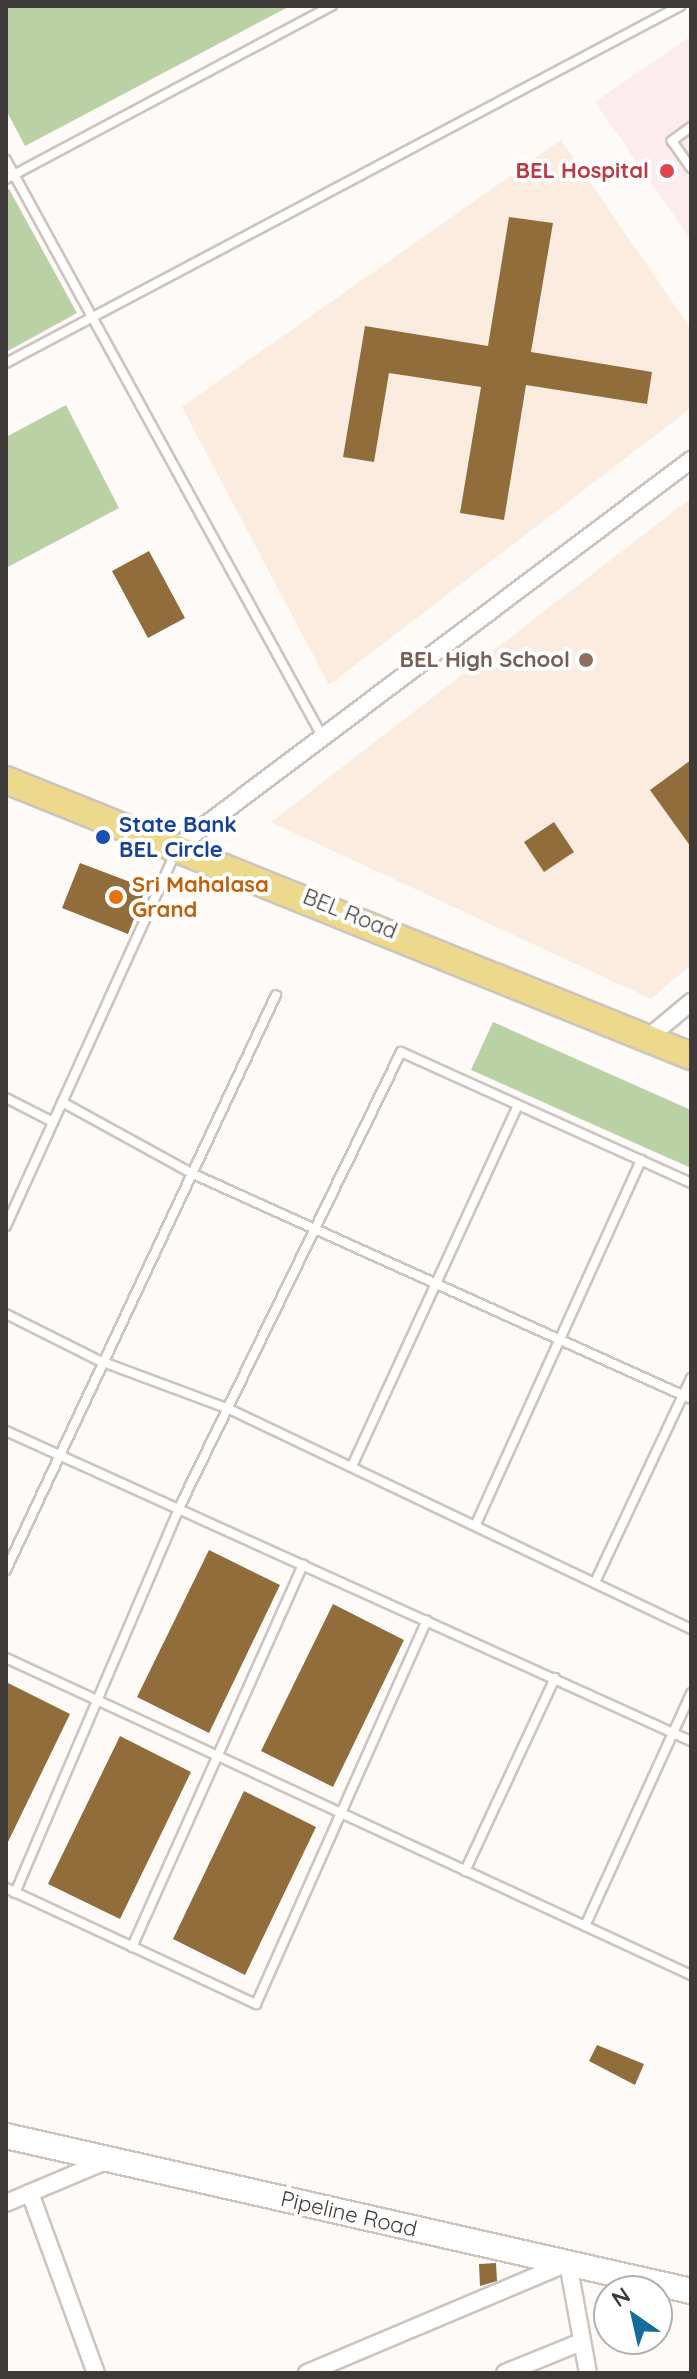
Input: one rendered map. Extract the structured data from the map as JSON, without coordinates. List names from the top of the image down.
{
  "streets": {
    "main road": ["BEL Road"],
    "street": ["Pipeline Road"]
  },
  "places": [
    "BEL Hospital",
    "BEL High School",
    "State Bank BEL Circle",
    "Sri Mahalasa Grand"
  ],
  "north": "top left"
}
